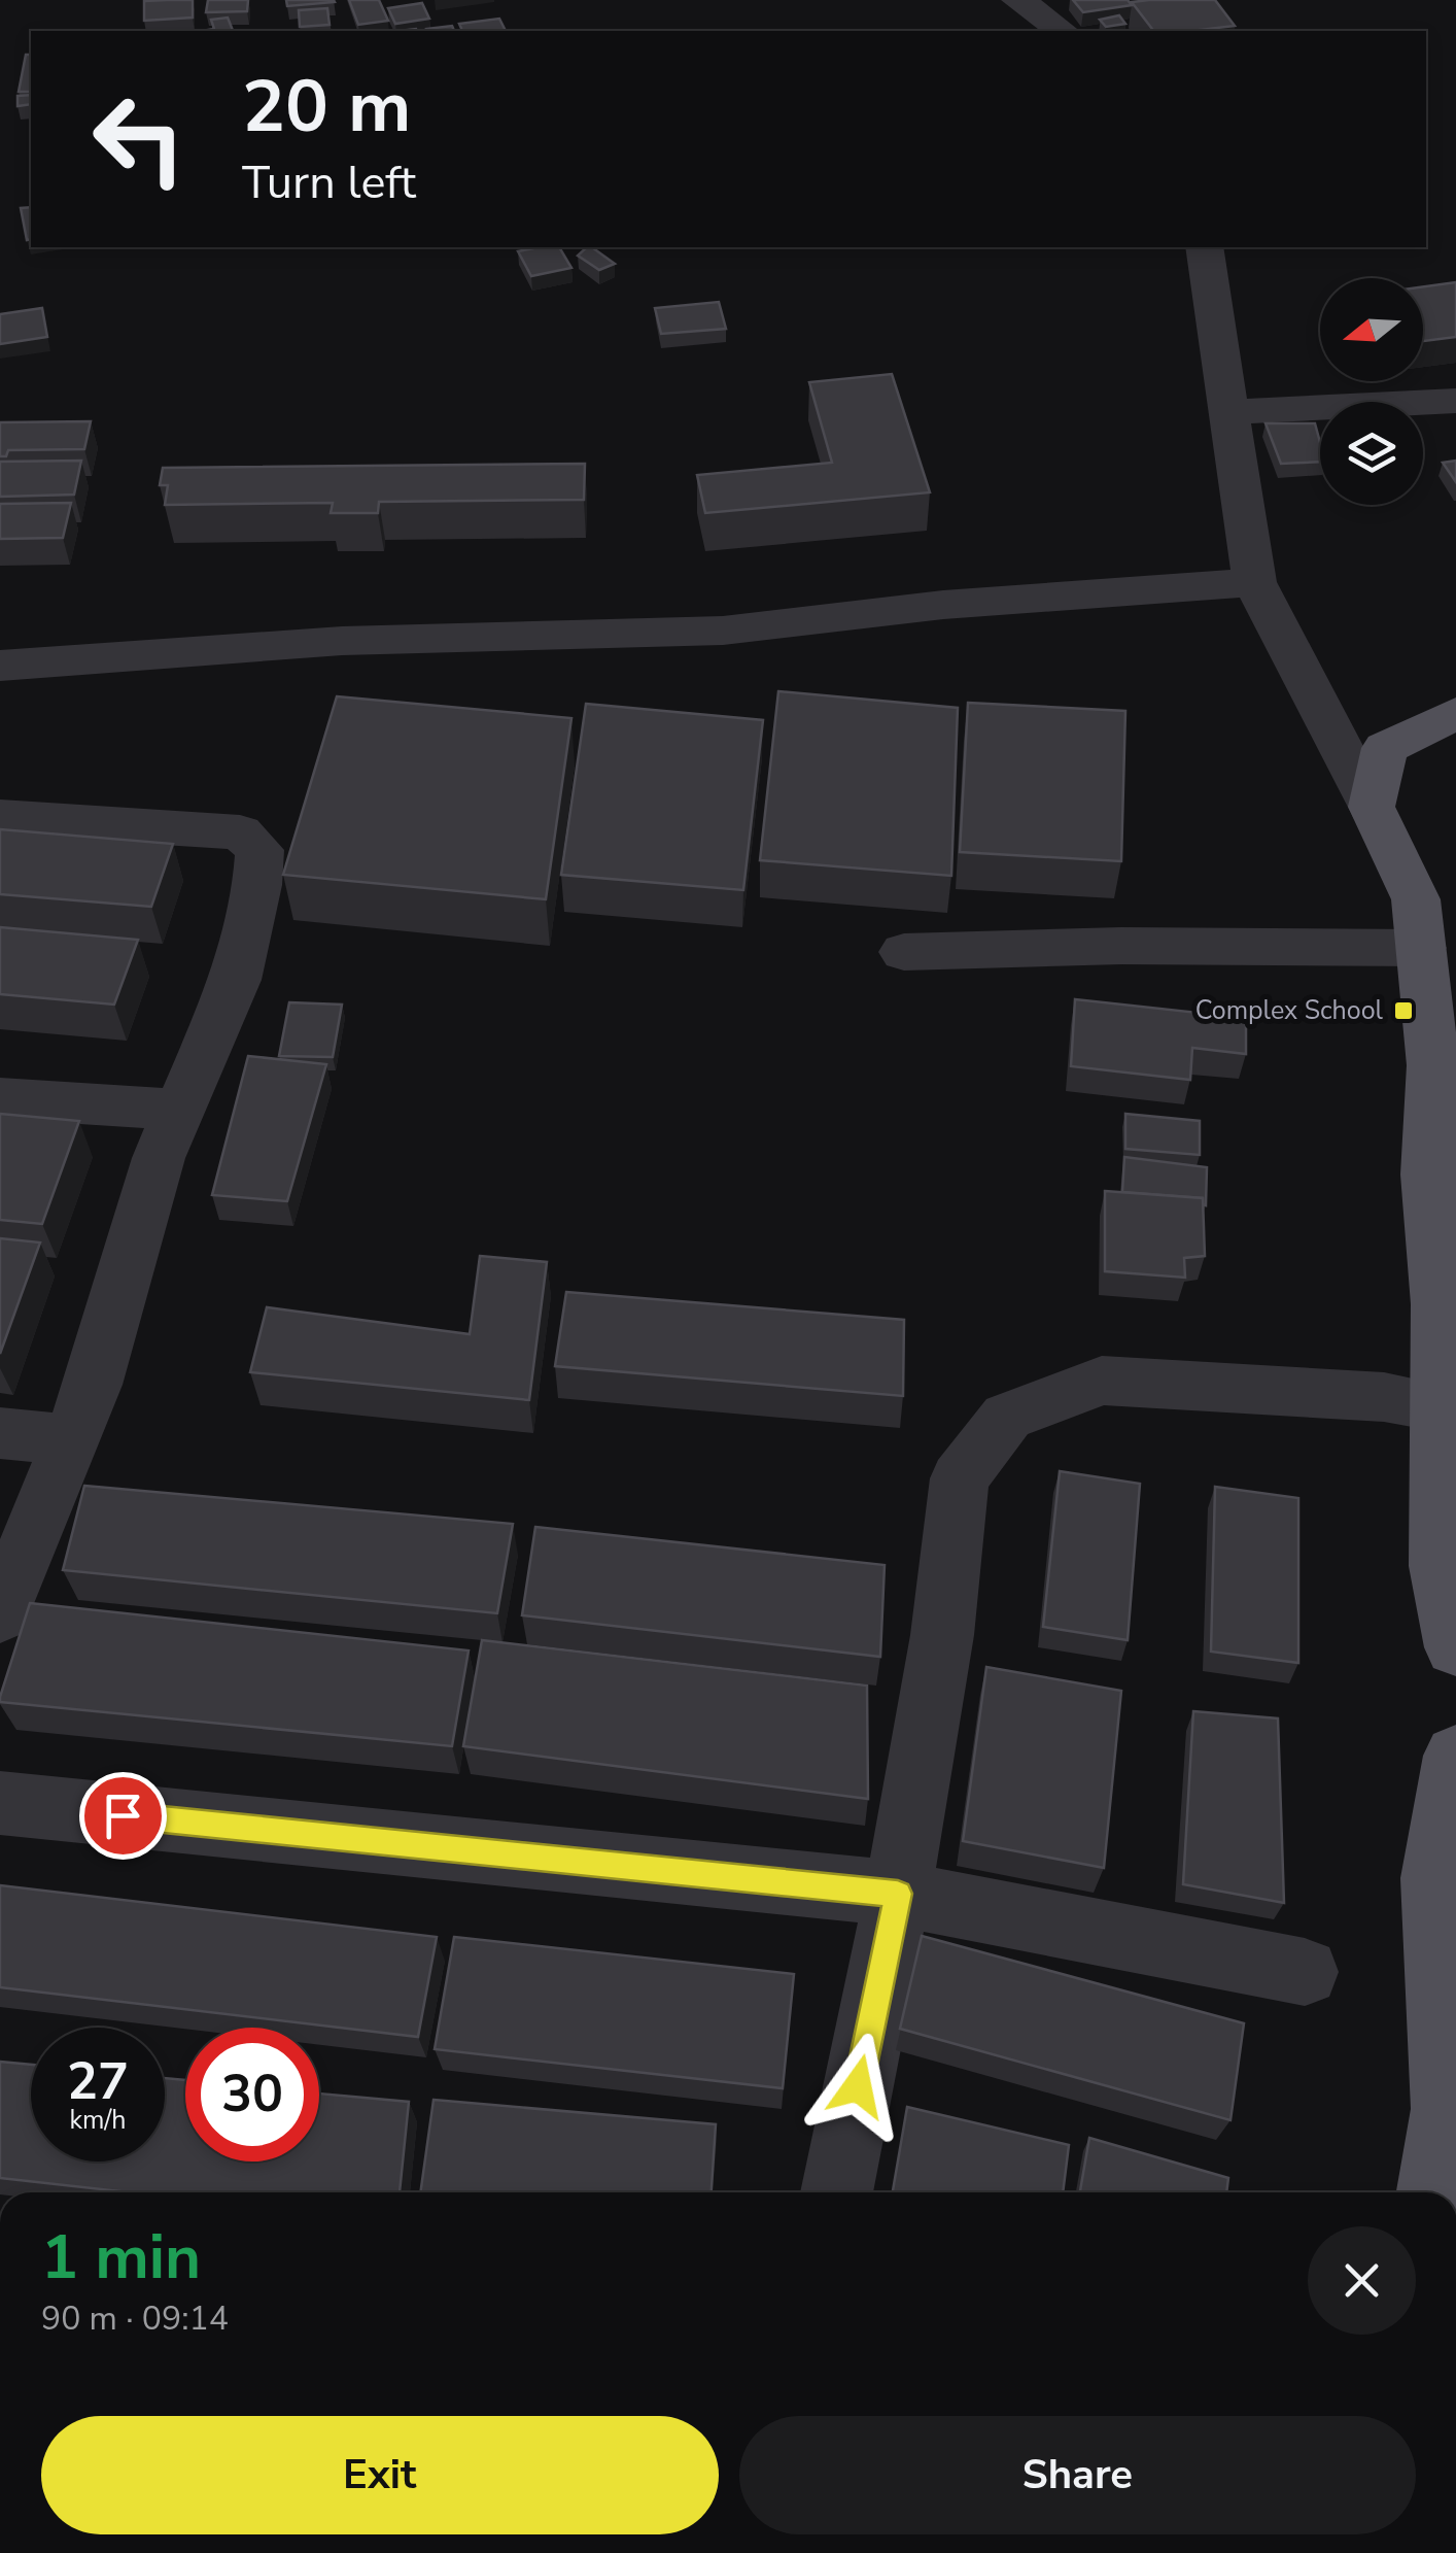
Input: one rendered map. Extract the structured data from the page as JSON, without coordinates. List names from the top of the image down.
{
  "places": {
    "transit": ["Complex School"]
  },
  "north": "left",
  "page": {
    "turn": ["20 m", "Turn left"],
    "speed": "27 km/h",
    "limit": "30",
    "heading": ["1 min", "90 m · 09:14"],
    "buttons": ["Exit", "Share"]
  }
}
